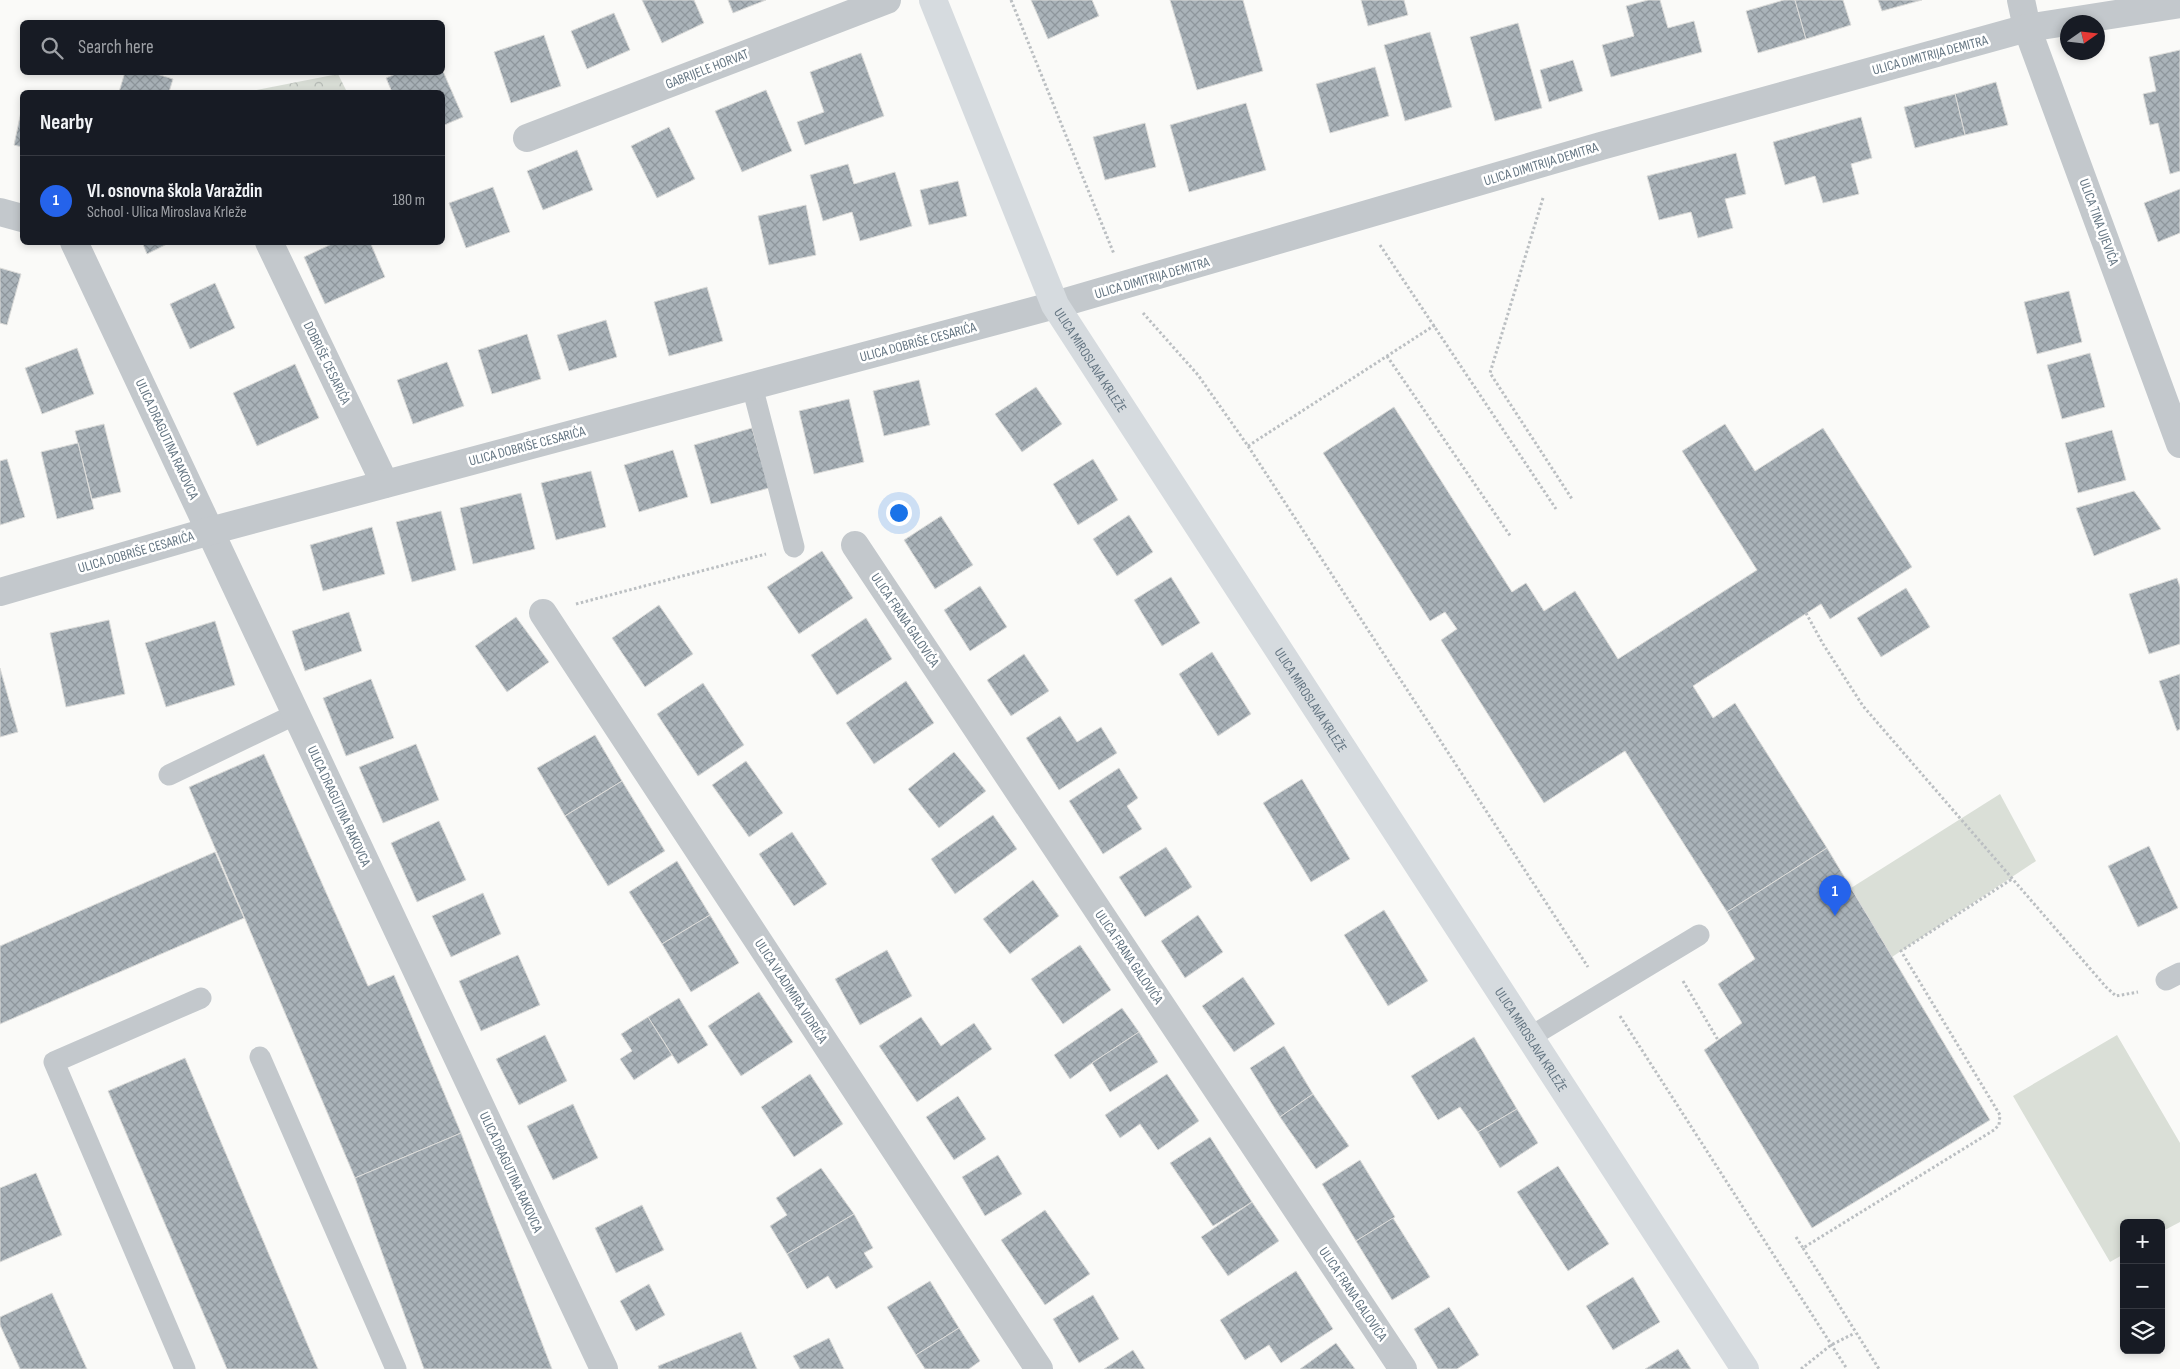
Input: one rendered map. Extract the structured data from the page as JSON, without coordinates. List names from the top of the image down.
{
  "streets": {
    "street": [
      "ULICA DIMITRIJA DEMITRA",
      "GABRIJELE HORVAT",
      "ULICA TINA UJEVIĆA",
      "ULICA DOBRIŠE CESARIĆA",
      "ULICA MIROSLAVA KRLEŽE",
      "DOBRIŠE CESARIĆA",
      "ULICA DRAGUTINA RAKOVCA",
      "ULICA FRANA GALOVIĆA",
      "ULICA VLADIMIRA VIDRIĆA"
    ]
  },
  "crossings": [
    ["ULICA DIMITRIJA DEMITRA", "ULICA TINA UJEVIĆA"],
    ["ULICA DIMITRIJA DEMITRA", "ULICA DOBRIŠE CESARIĆA"],
    ["ULICA DIMITRIJA DEMITRA", "ULICA MIROSLAVA KRLEŽE"],
    ["ULICA DOBRIŠE CESARIĆA", "ULICA MIROSLAVA KRLEŽE"],
    ["ULICA DOBRIŠE CESARIĆA", "DOBRIŠE CESARIĆA"],
    ["ULICA DOBRIŠE CESARIĆA", "ULICA DRAGUTINA RAKOVCA"]
  ],
  "north": "right",
  "page": {
    "search": "Search here",
    "heading": "Nearby",
    "list": [
      {
        "mark": "1",
        "name": "VI. osnovna škola Varaždin",
        "note": "School · Ulica Miroslava Krleže",
        "value": "180 m"
      }
    ],
    "pins": "1",
    "map_buttons": ["+", "−"]
  }
}
